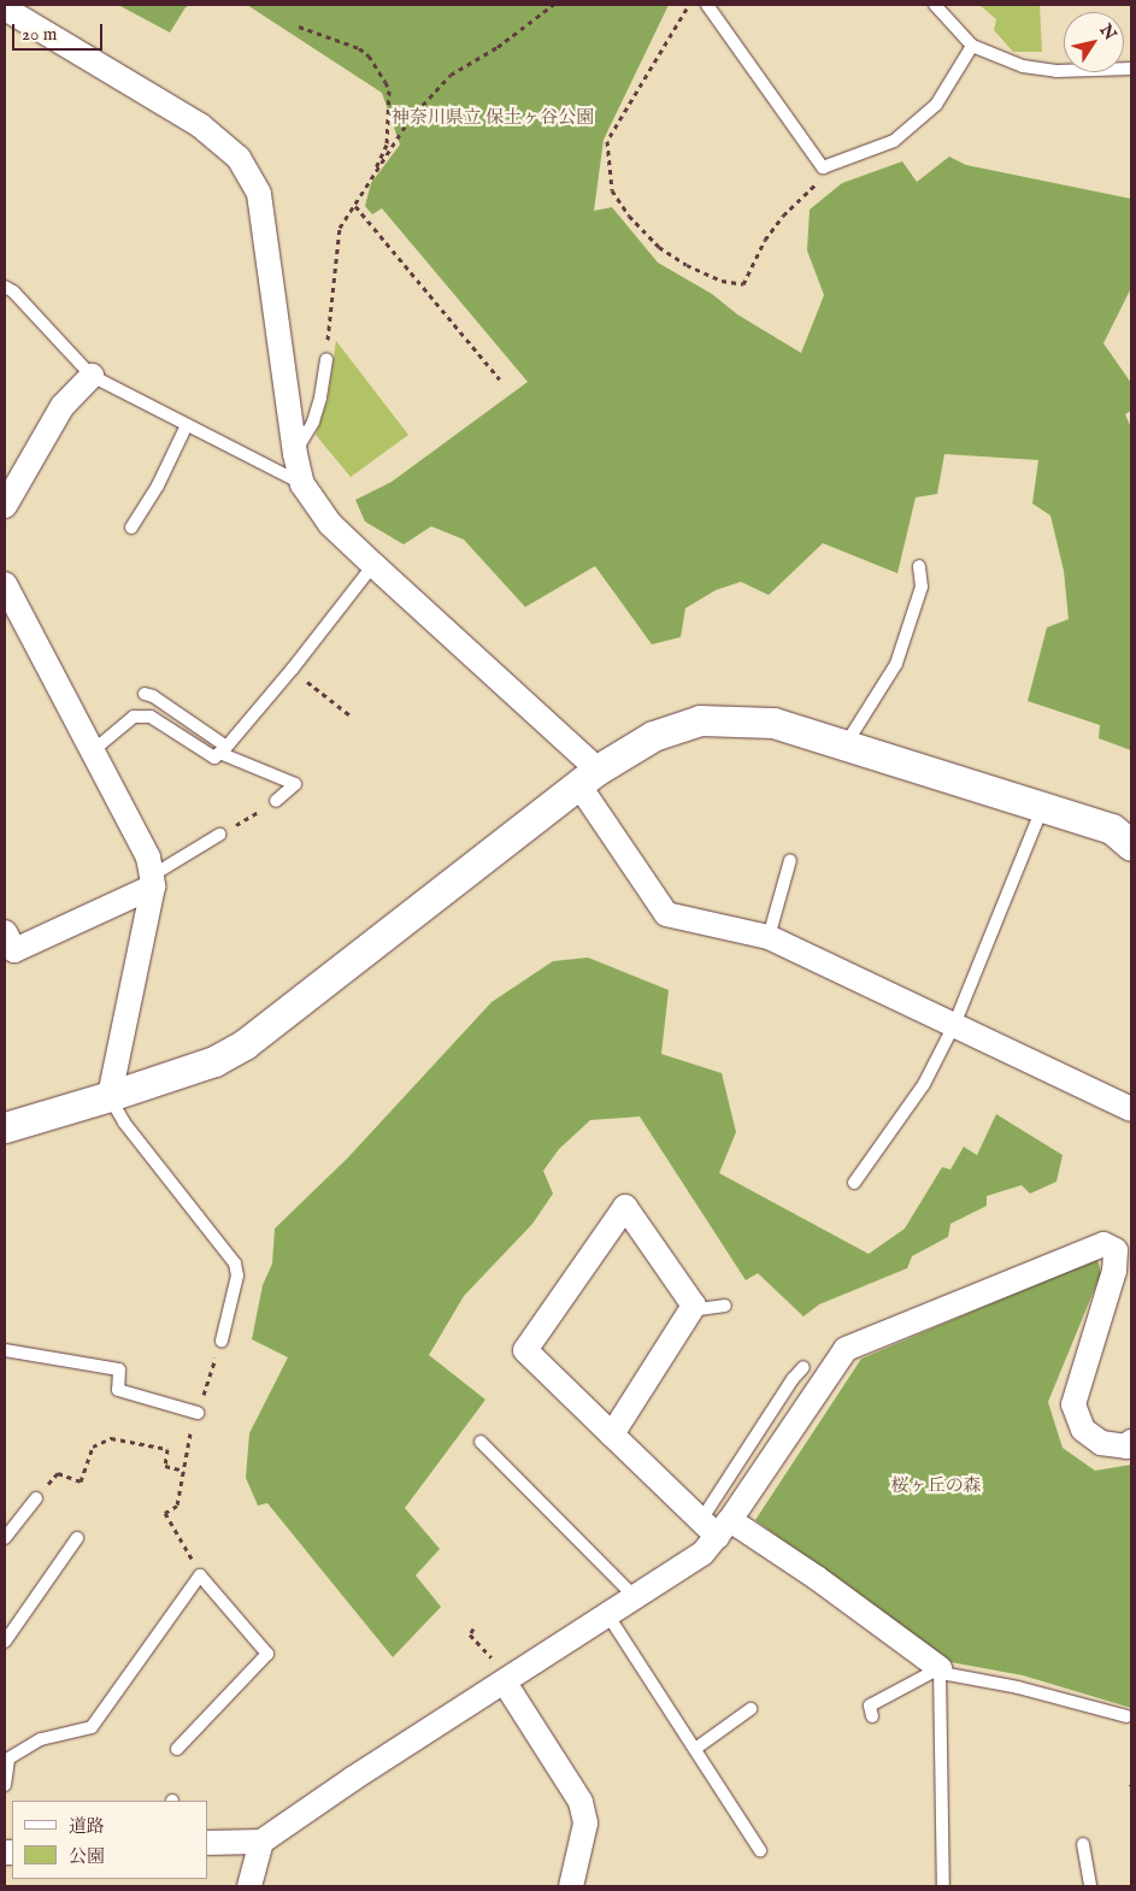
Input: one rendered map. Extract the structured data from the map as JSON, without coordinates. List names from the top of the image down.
{
  "parks": ["神奈川県立 保土ヶ谷公園", "桜ヶ丘の森"],
  "legend": ["道路", "公園"],
  "scale_bar": "20 m",
  "north": "top right"
}
